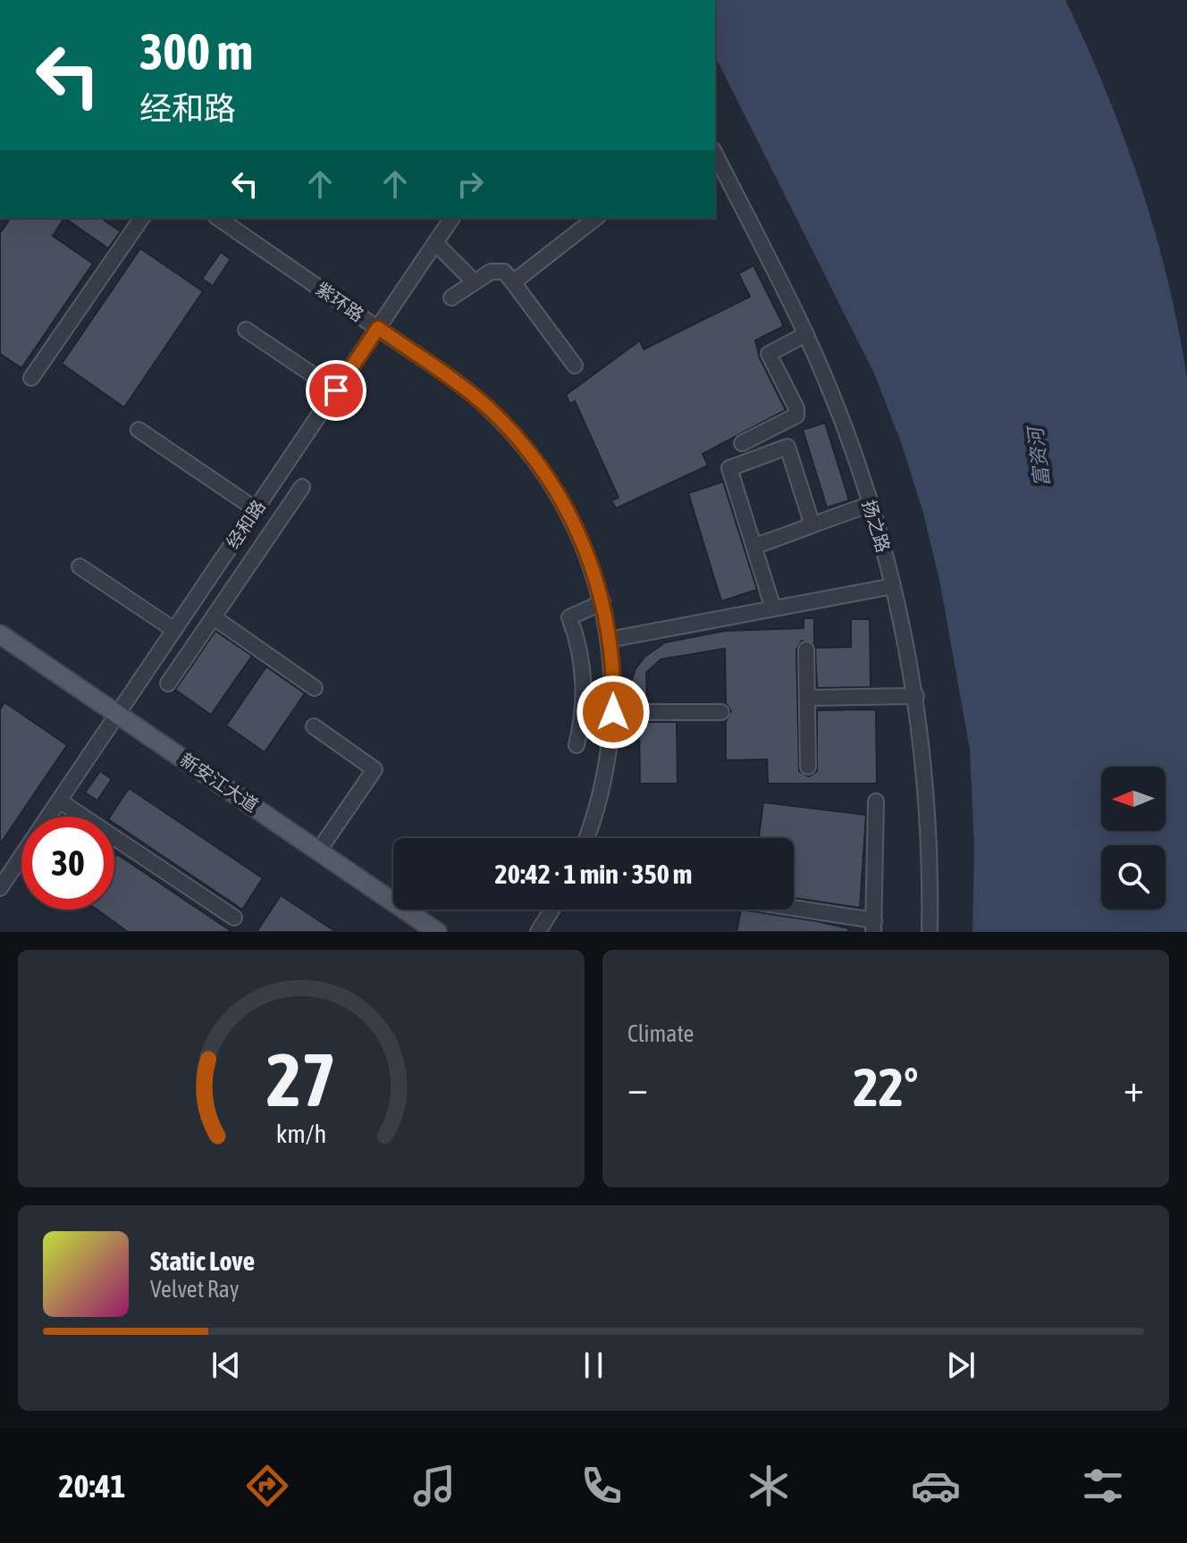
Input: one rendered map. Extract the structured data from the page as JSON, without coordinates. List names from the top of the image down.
{
  "streets": {
    "main road": ["新安江大道"],
    "street": ["紫环路", "经和路", "扬之路"]
  },
  "crossings": [
    ["紫环路", "经和路"],
    ["经和路", "新安江大道"]
  ],
  "water": ["富资河"],
  "north": "left",
  "page": {
    "turn": ["300 m", "经和路"],
    "limit": "30",
    "trip": "20:42 · 1 min · 350 m",
    "tile": "Climate",
    "heat": ["−", "22°", "+"],
    "song": ["Static Love", "Velvet Ray"],
    "tabs": "20:41",
    "gauge": ["27", "km/h"]
  }
}
